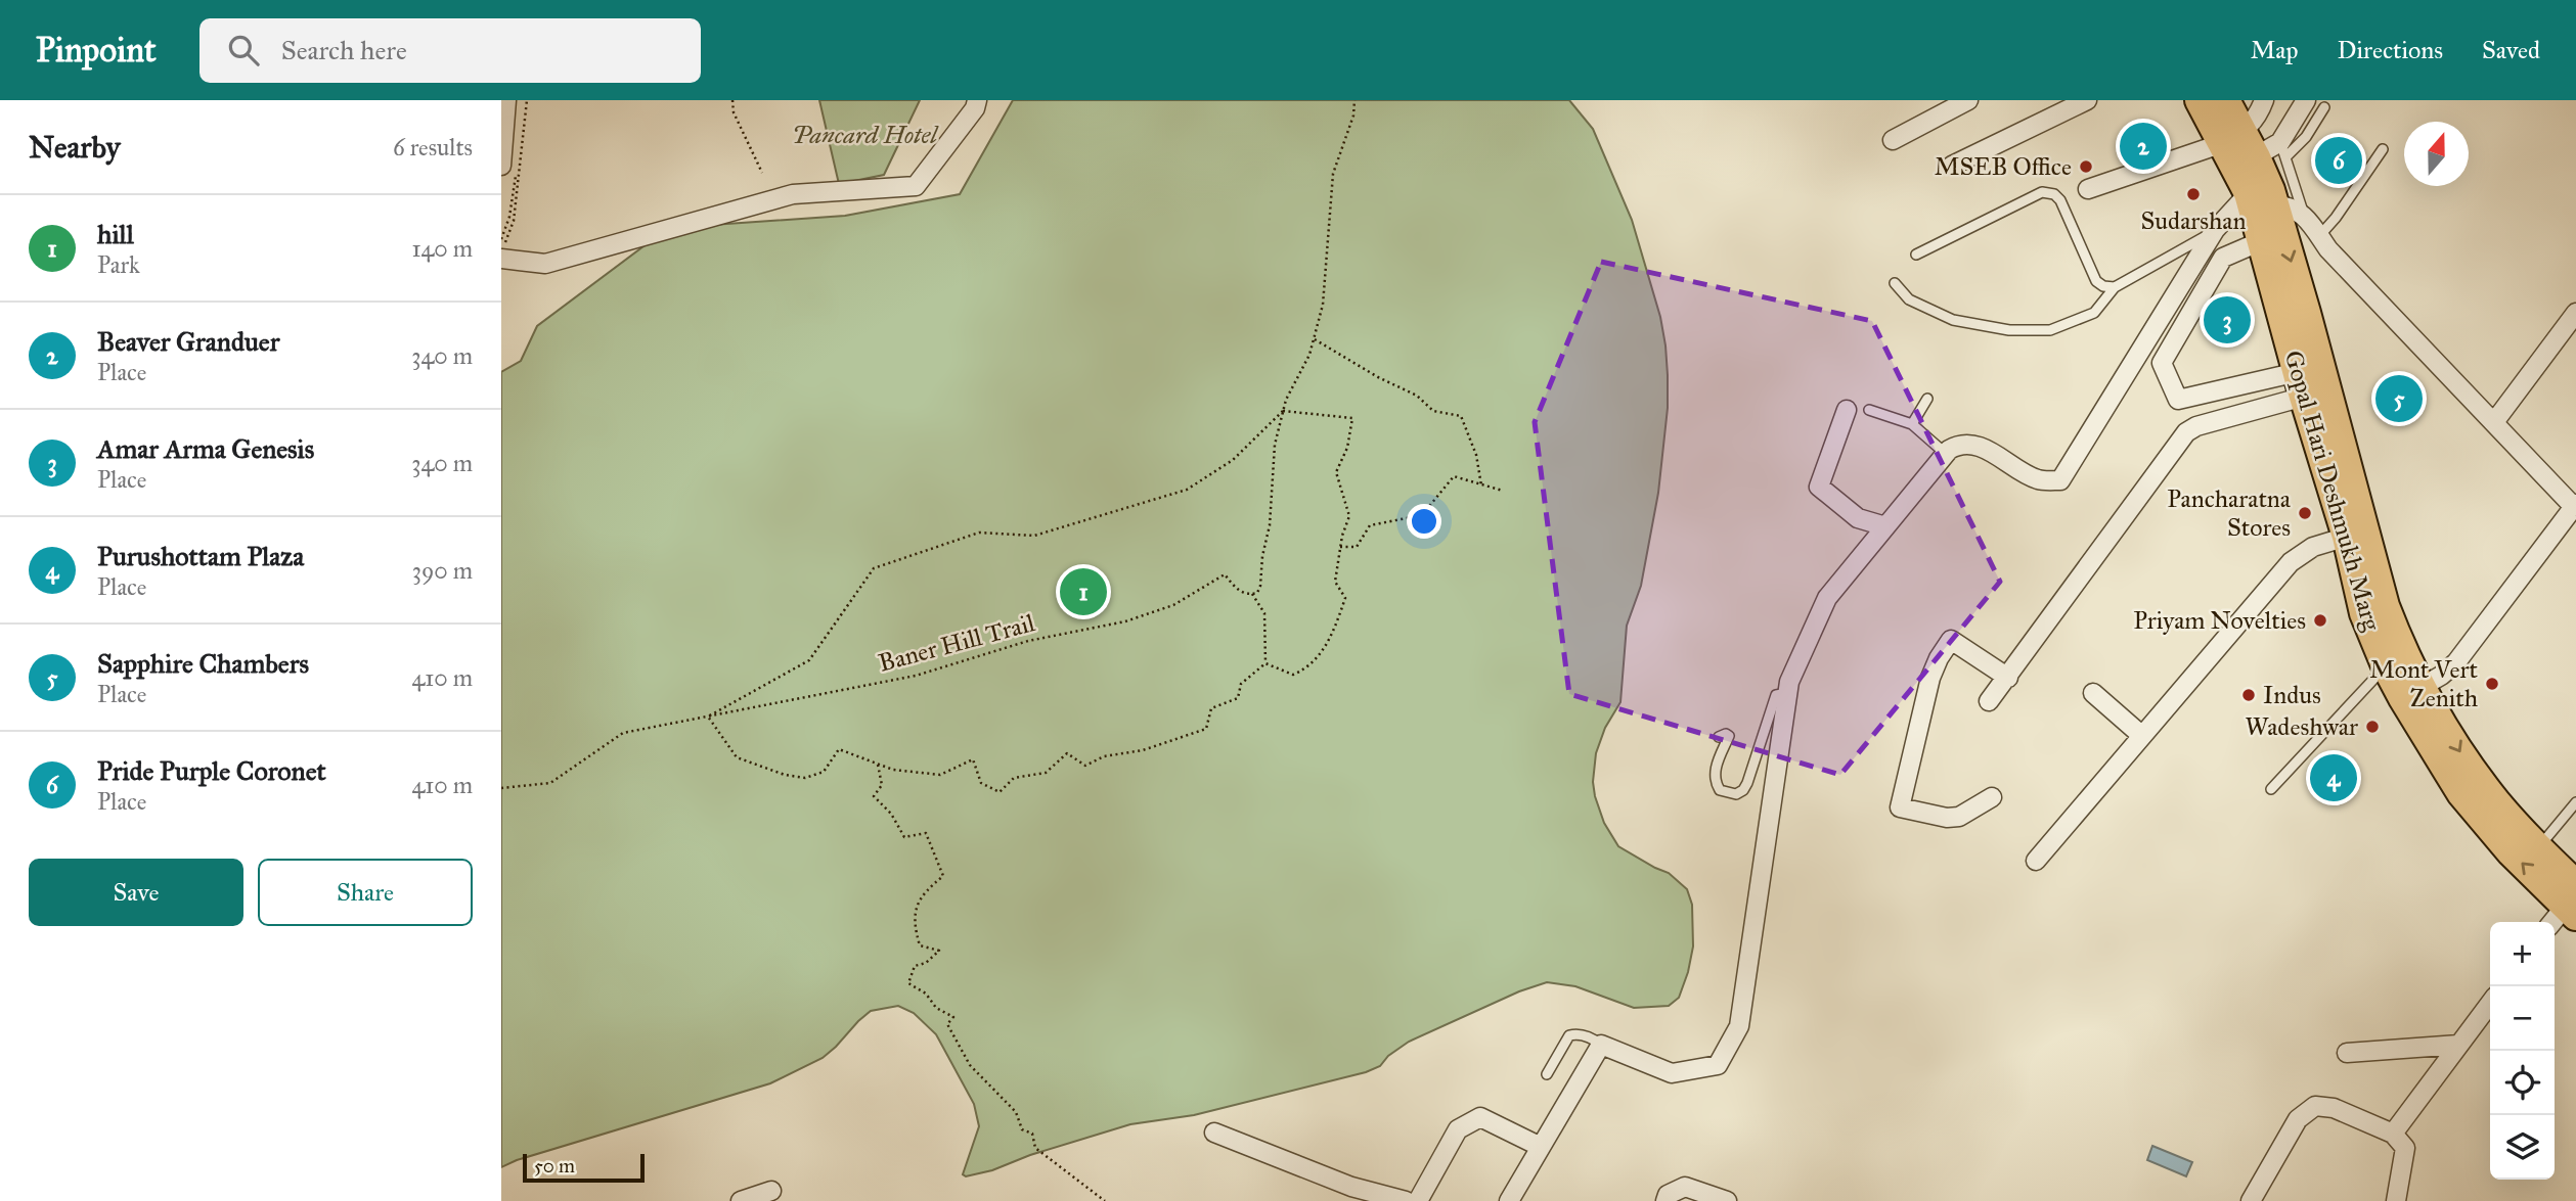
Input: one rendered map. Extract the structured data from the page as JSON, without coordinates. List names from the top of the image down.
{
  "streets": {
    "main road": ["Gopal Hari Deshmukh Marg"],
    "path": ["Baner Hill Trail"]
  },
  "parks": ["Pancard Hotel"],
  "places": [
    "MSEB Office",
    "Sudarshan",
    "Pancharatna Stores",
    "Priyam Novelties",
    "Mont Vert Zenith",
    "Indus",
    "Wadeshwar"
  ],
  "scale_bar": "50 m",
  "north": "top",
  "page": {
    "header": "Pinpoint",
    "search": "Search here",
    "nav": ["Map", "Directions", "Saved"],
    "heading": ["Nearby", "6 results"],
    "pins": [
      "2",
      "6",
      "3",
      "5",
      "1",
      "4"
    ],
    "list": [
      {
        "mark": "1",
        "name": "hill",
        "note": "Park",
        "value": "140 m"
      },
      {
        "mark": "2",
        "name": "Beaver Granduer",
        "note": "Place",
        "value": "340 m"
      },
      {
        "mark": "3",
        "name": "Amar Arma Genesis",
        "note": "Place",
        "value": "340 m"
      },
      {
        "mark": "4",
        "name": "Purushottam Plaza",
        "note": "Place",
        "value": "390 m"
      },
      {
        "mark": "5",
        "name": "Sapphire Chambers",
        "note": "Place",
        "value": "410 m"
      },
      {
        "mark": "6",
        "name": "Pride Purple Coronet",
        "note": "Place",
        "value": "410 m"
      }
    ],
    "buttons": ["Save", "Share"],
    "map_buttons": ["+", "−"],
    "scale": "50 m"
  }
}
